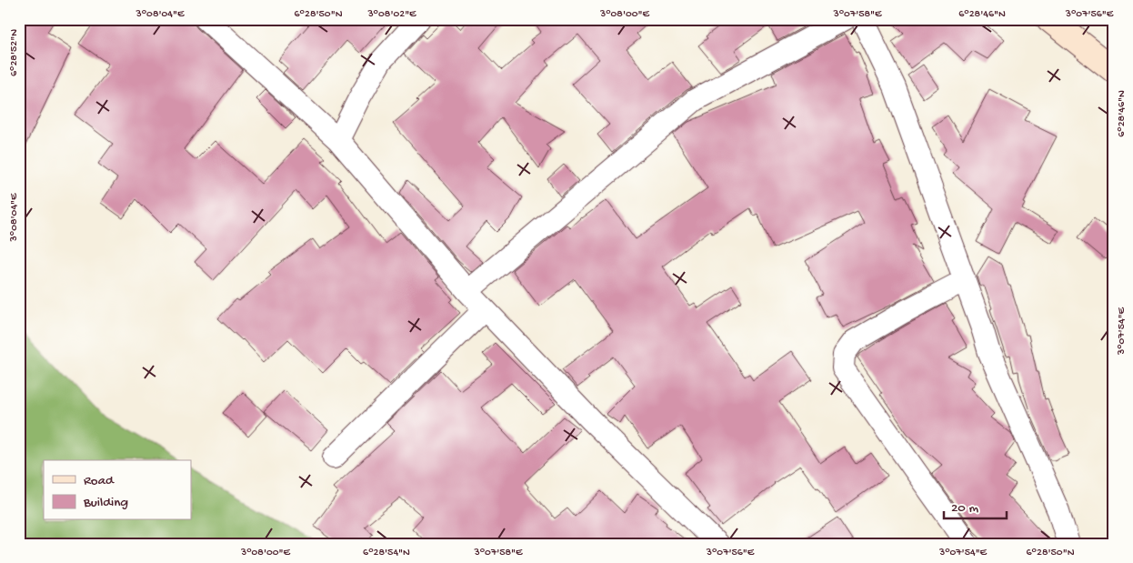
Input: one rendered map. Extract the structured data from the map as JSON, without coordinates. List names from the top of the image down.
{
  "legend": ["Road", "Building"],
  "scale_bar": "20 m",
  "coordinates": [
    "3°08'04\"E",
    "6°28'50\"N",
    "3°08'02\"E",
    "3°08'00\"E",
    "3°07'58\"E",
    "6°28'46\"N",
    "3°07'56\"E",
    "6°28'52\"N",
    "3°07'54\"E",
    "6°28'54\"N"
  ]
}
